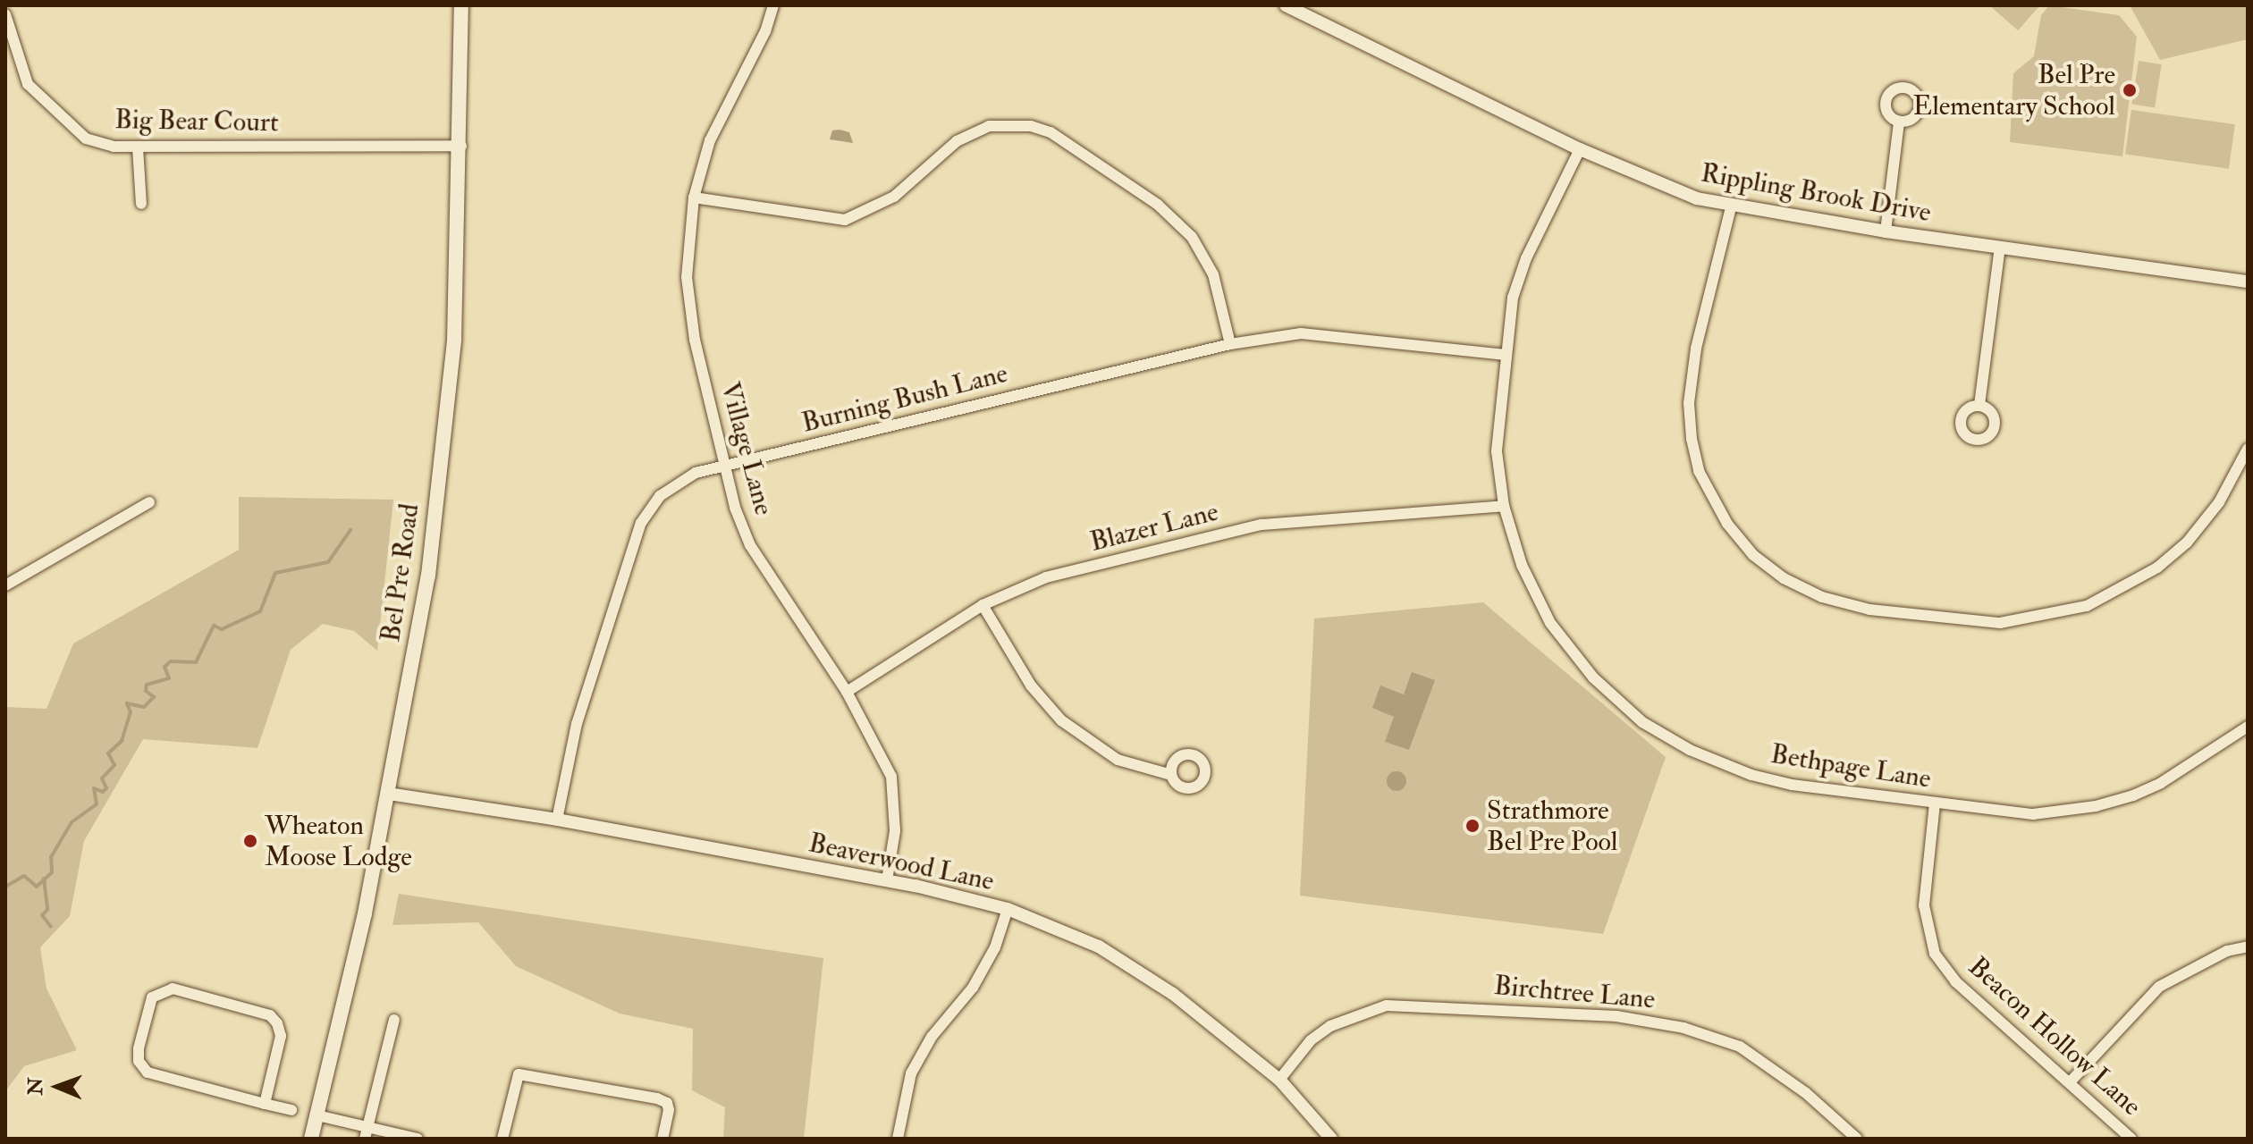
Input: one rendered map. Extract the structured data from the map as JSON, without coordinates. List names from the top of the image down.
{
  "streets": {
    "main road": ["Bel Pre Road"],
    "street": [
      "Big Bear Court",
      "Rippling Brook Drive",
      "Burning Bush Lane",
      "Village Lane",
      "Blazer Lane",
      "Bethpage Lane",
      "Beaverwood Lane",
      "Birchtree Lane",
      "Beacon Hollow Lane"
    ]
  },
  "crossings": [
    ["Big Bear Court", "Bel Pre Road"],
    ["Rippling Brook Drive", "Bethpage Lane"],
    ["Burning Bush Lane", "Village Lane"],
    ["Burning Bush Lane", "Bethpage Lane"],
    ["Burning Bush Lane", "Beaverwood Lane"],
    ["Village Lane", "Blazer Lane"],
    ["Village Lane", "Beaverwood Lane"],
    ["Blazer Lane", "Bethpage Lane"],
    ["Bel Pre Road", "Beaverwood Lane"],
    ["Bethpage Lane", "Beacon Hollow Lane"],
    ["Beaverwood Lane", "Birchtree Lane"]
  ],
  "places": ["Bel Pre Elementary School", "Strathmore Bel Pre Pool", "Wheaton Moose Lodge"],
  "north": "left"
}
